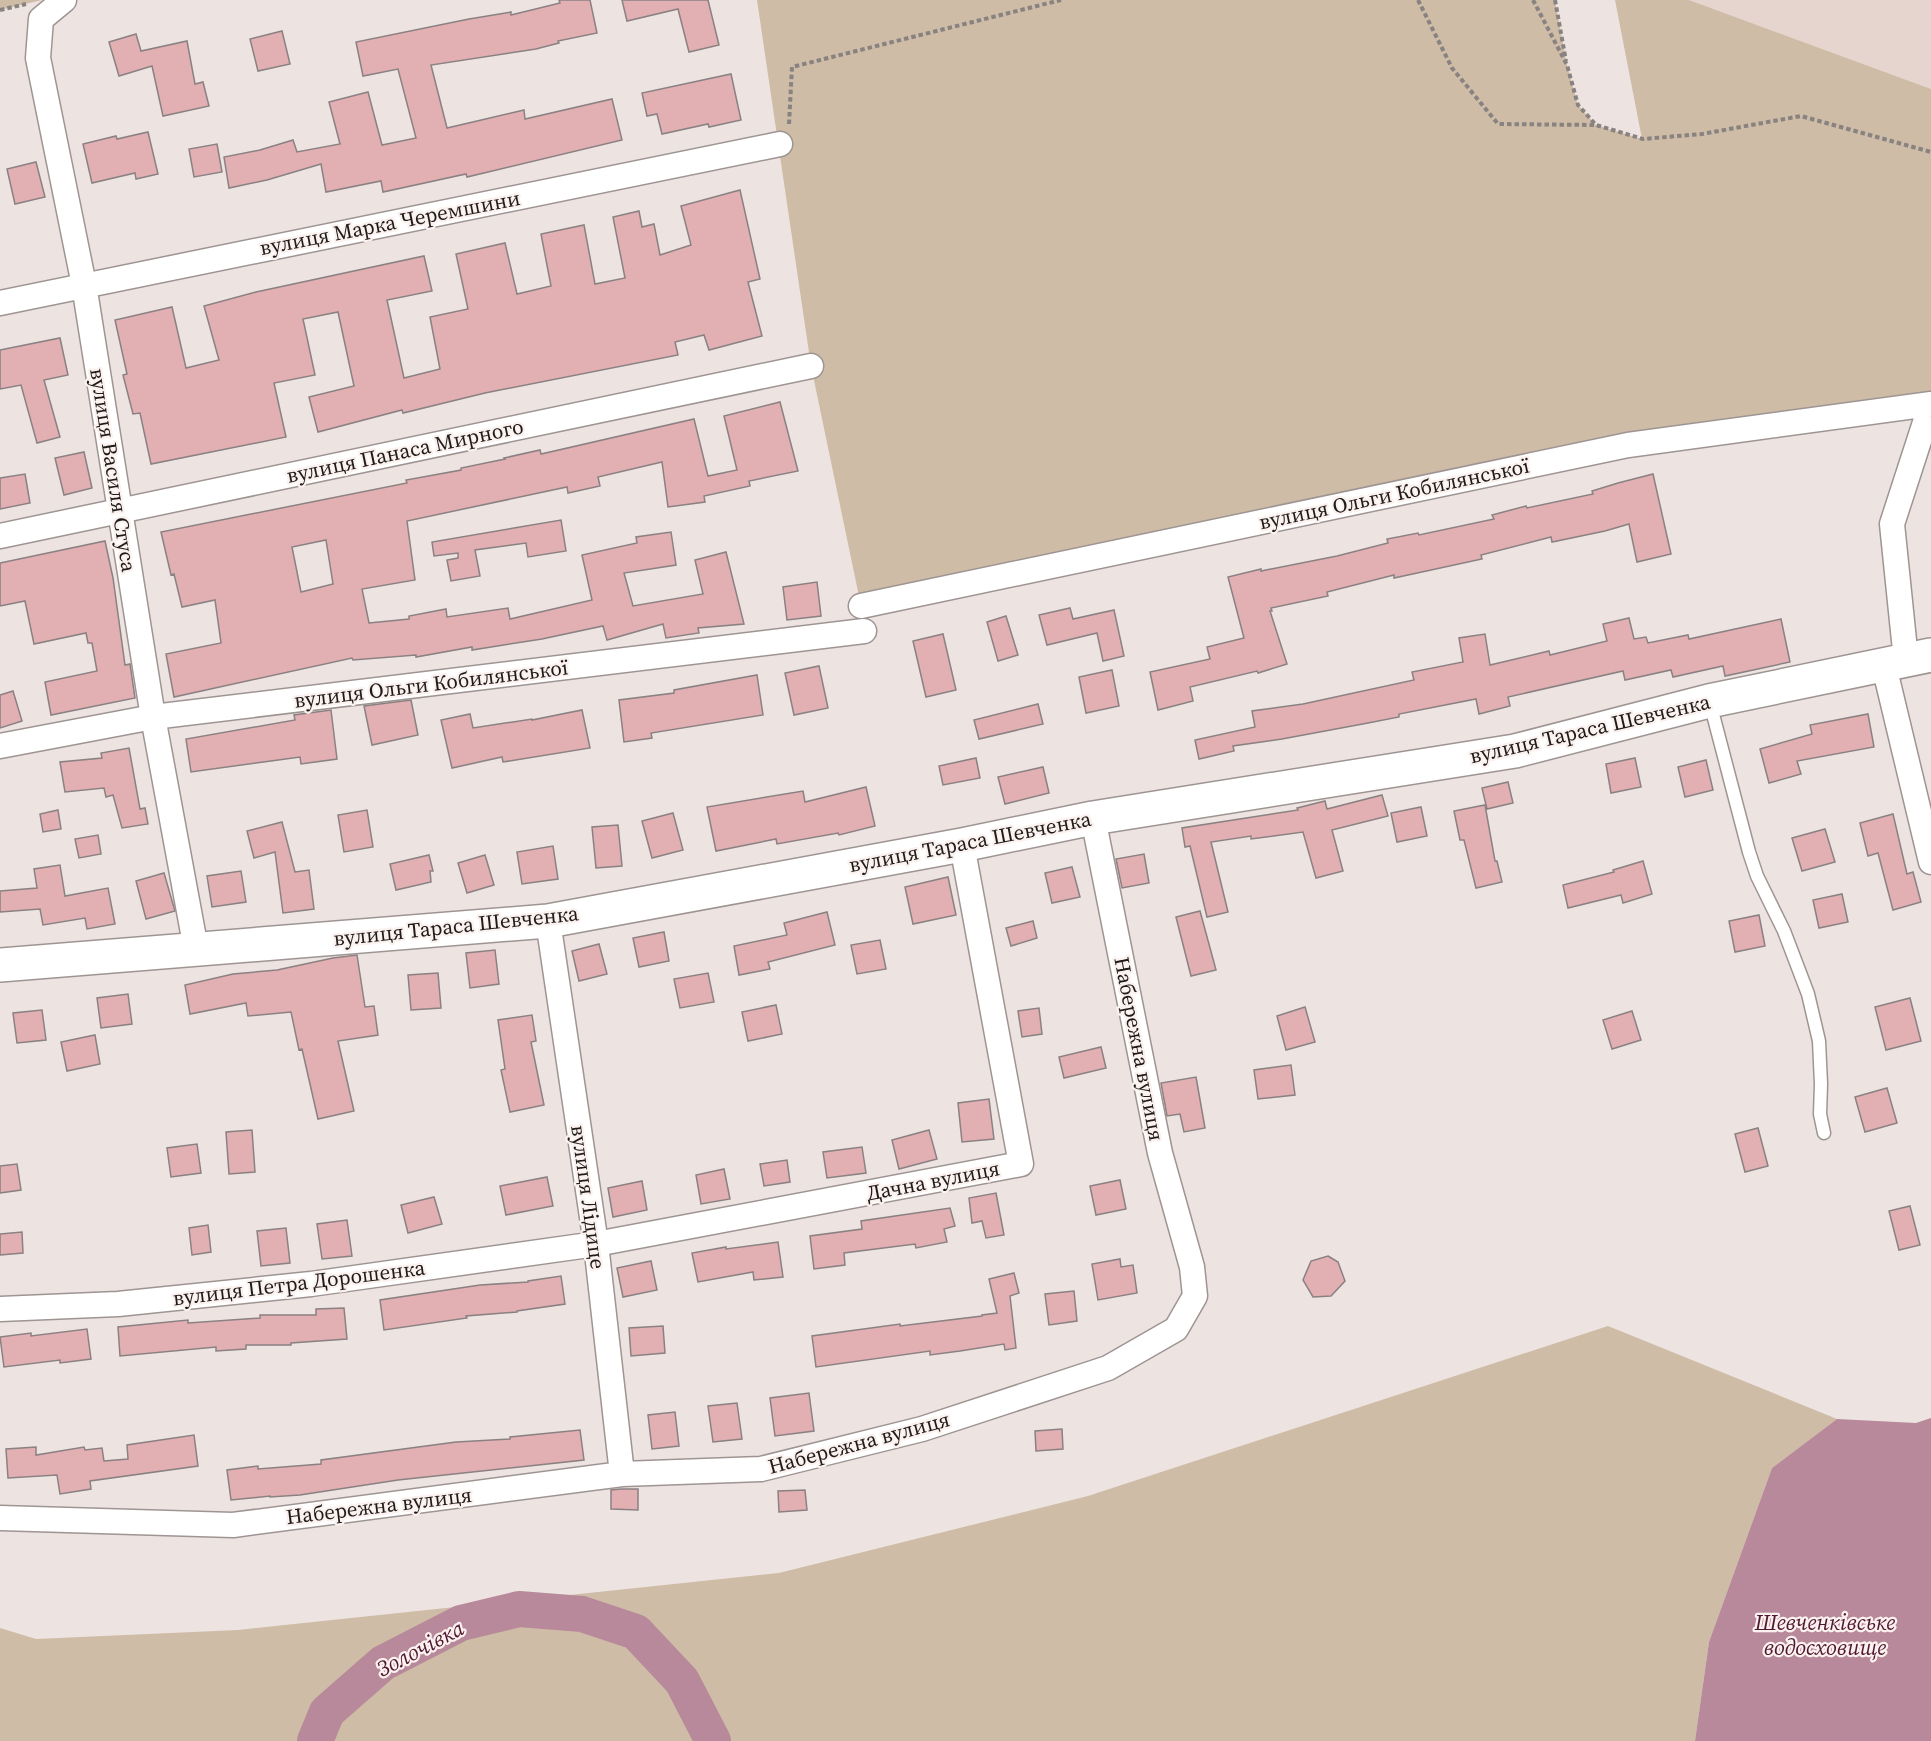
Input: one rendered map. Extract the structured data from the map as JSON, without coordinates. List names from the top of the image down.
{
  "streets": {
    "main road": ["вулиця Тараса Шевченка"],
    "street": [
      "вулиця Марка Черемшини",
      "вулиця Панаса Мирного",
      "вулиця Василя Стуса",
      "вулиця Ольги Кобилянської",
      "Набережна вулиця",
      "Дачна вулиця",
      "вулиця Лідице",
      "вулиця Петра Дорошенка"
    ]
  },
  "crossings": [
    ["вулиця Марка Черемшини", "вулиця Василя Стуса"],
    ["вулиця Панаса Мирного", "вулиця Василя Стуса"],
    ["вулиця Василя Стуса", "вулиця Ольги Кобилянської"],
    ["вулиця Василя Стуса", "вулиця Тараса Шевченка"],
    ["вулиця Тараса Шевченка", "Набережна вулиця"],
    ["вулиця Тараса Шевченка", "Дачна вулиця"],
    ["вулиця Тараса Шевченка", "вулиця Лідице"],
    ["Набережна вулиця", "вулиця Лідице"],
    ["Дачна вулиця", "вулиця Лідице"],
    ["Дачна вулиця", "вулиця Петра Дорошенка"],
    ["вулиця Лідице", "вулиця Петра Дорошенка"]
  ],
  "water": ["Шевченківське водосховище", "Золочівка"]
}
